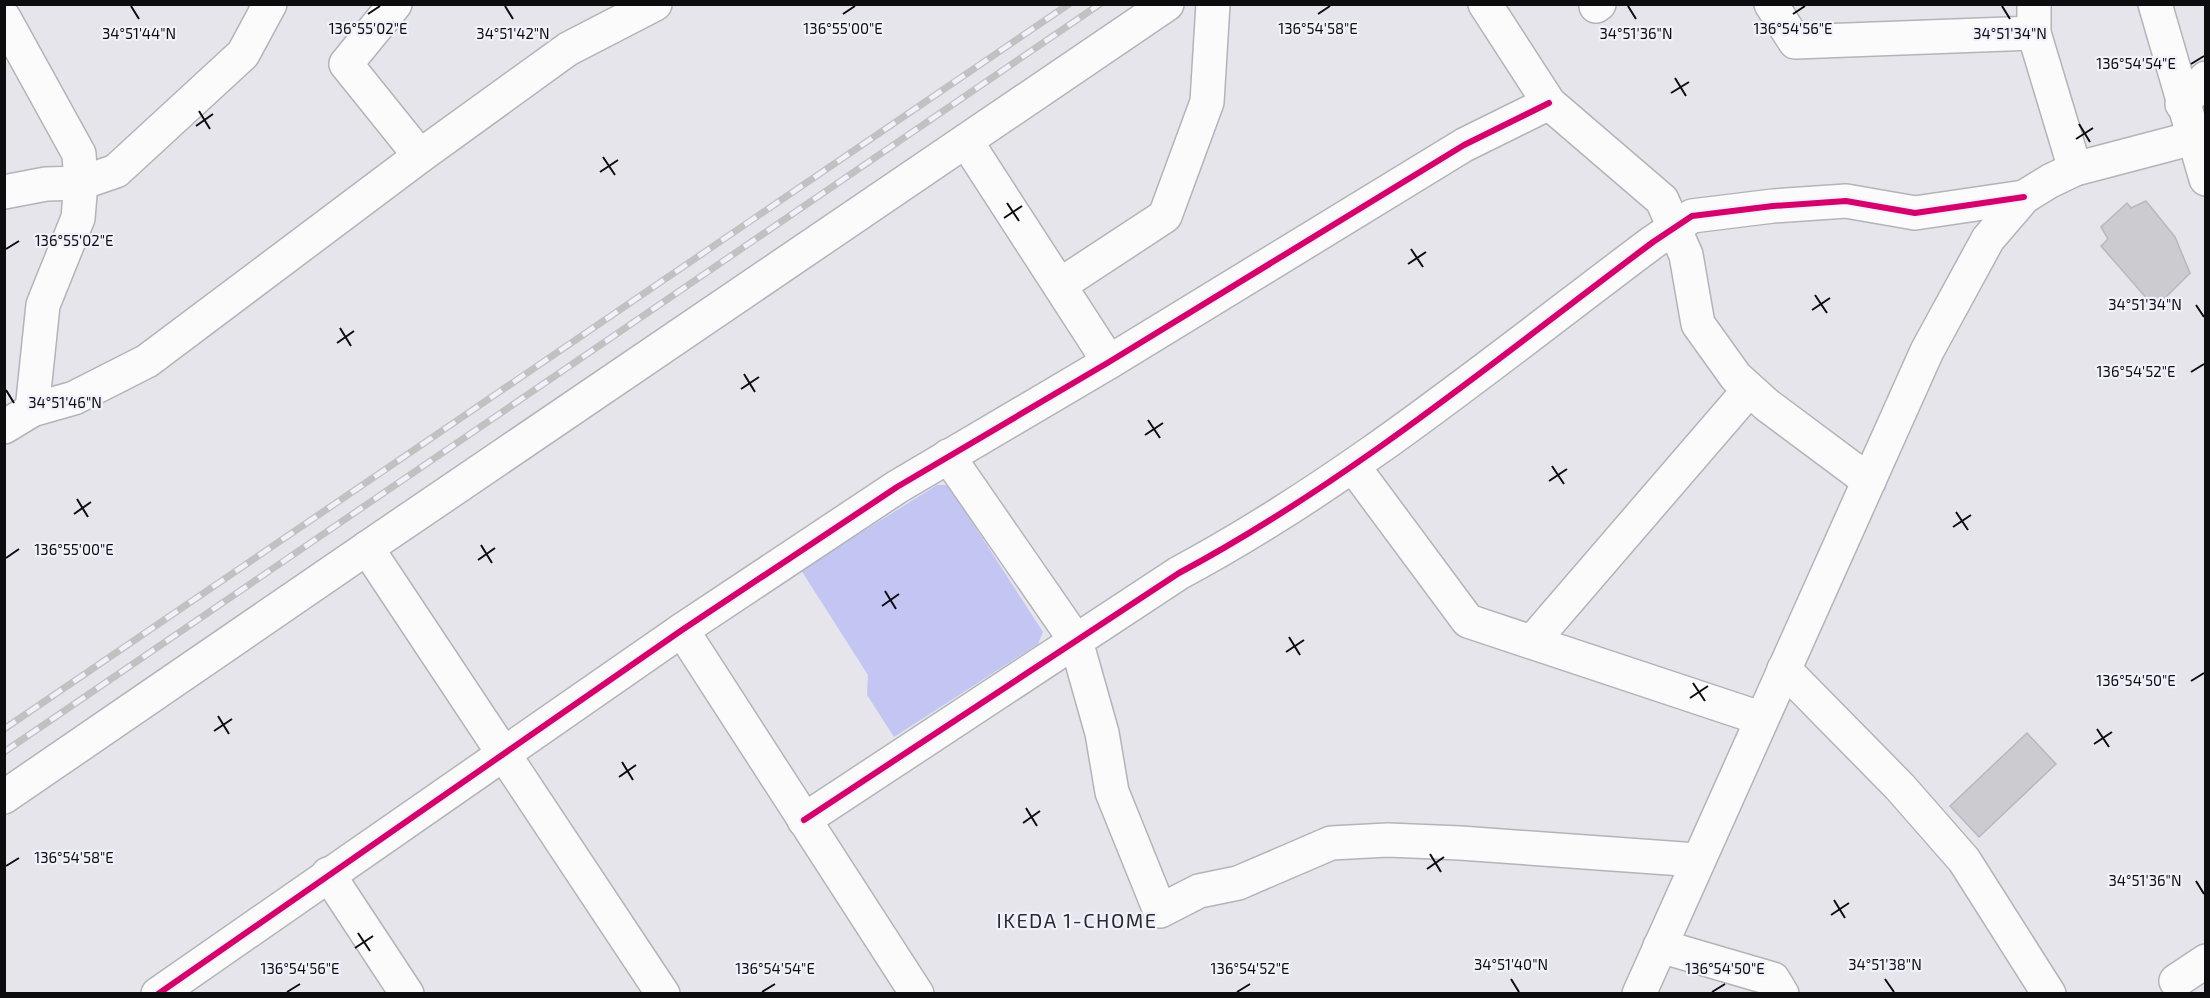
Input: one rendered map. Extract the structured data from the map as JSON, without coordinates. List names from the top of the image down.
{
  "districts": ["IKEDA 1-CHOME"],
  "coordinates": [
    "136°55'02\"E",
    "136°55'00\"E",
    "136°54'58\"E",
    "136°54'56\"E",
    "34°51'44\"N",
    "34°51'42\"N",
    "34°51'36\"N",
    "34°51'34\"N",
    "136°54'54\"E",
    "136°54'52\"E",
    "34°51'46\"N",
    "136°54'50\"E",
    "34°51'40\"N",
    "34°51'38\"N"
  ]
}
